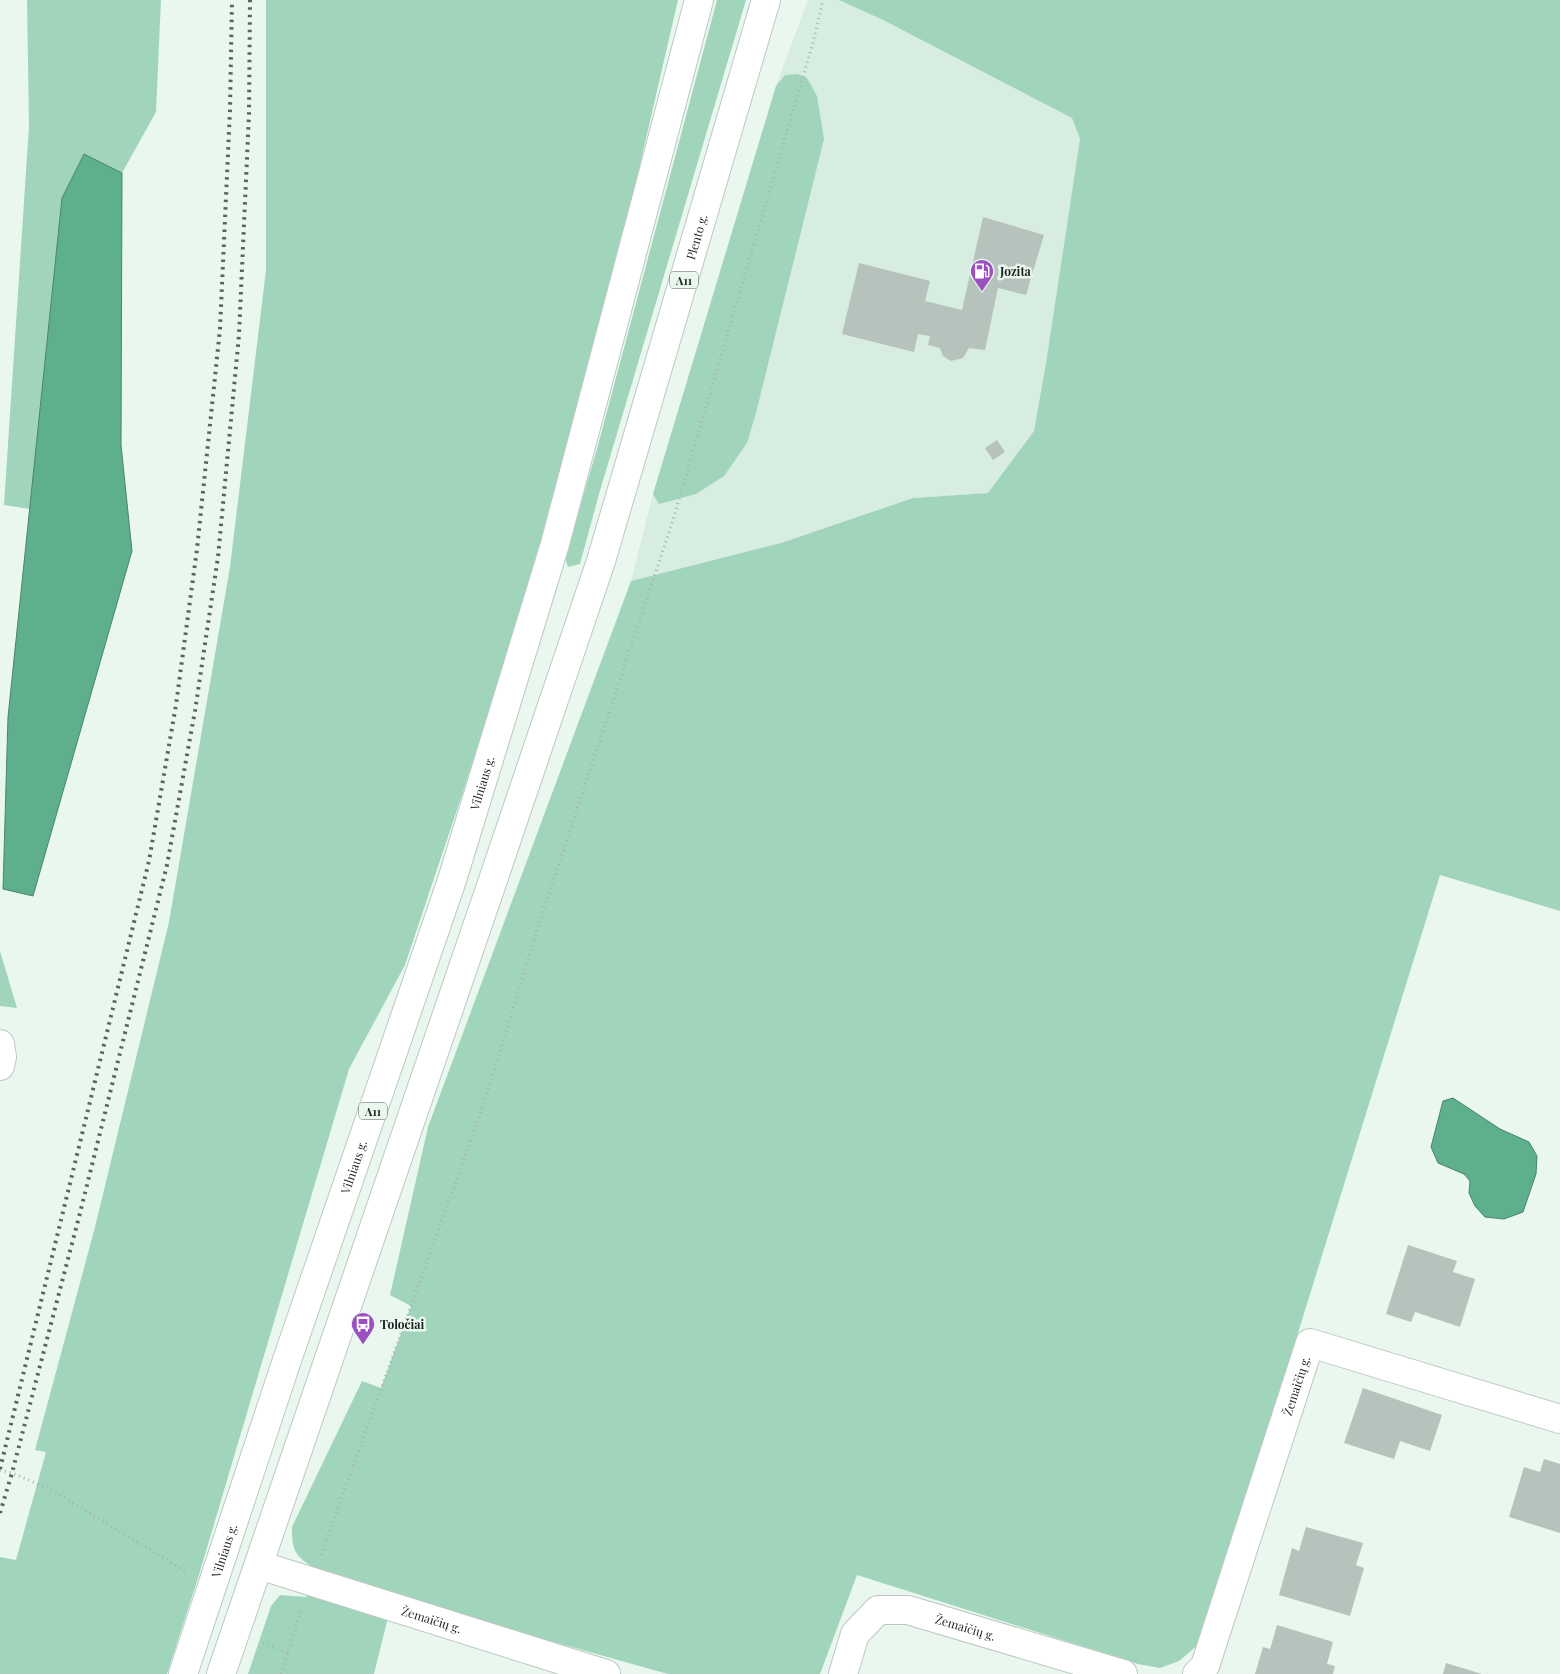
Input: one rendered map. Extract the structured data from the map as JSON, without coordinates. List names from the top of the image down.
{
  "streets": {
    "main road": [
      "Plento g.",
      "A11",
      "Vilniaus g.",
      "Žemaičių g."
    ]
  },
  "crossings": [
    ["Plento g.", "A11"],
    ["Plento g.", "Žemaičių g."],
    ["A11", "Žemaičių g."]
  ],
  "places": {
    "fuel station": ["Jozita"],
    "bus stop": ["Toločiai"]
  }
}
